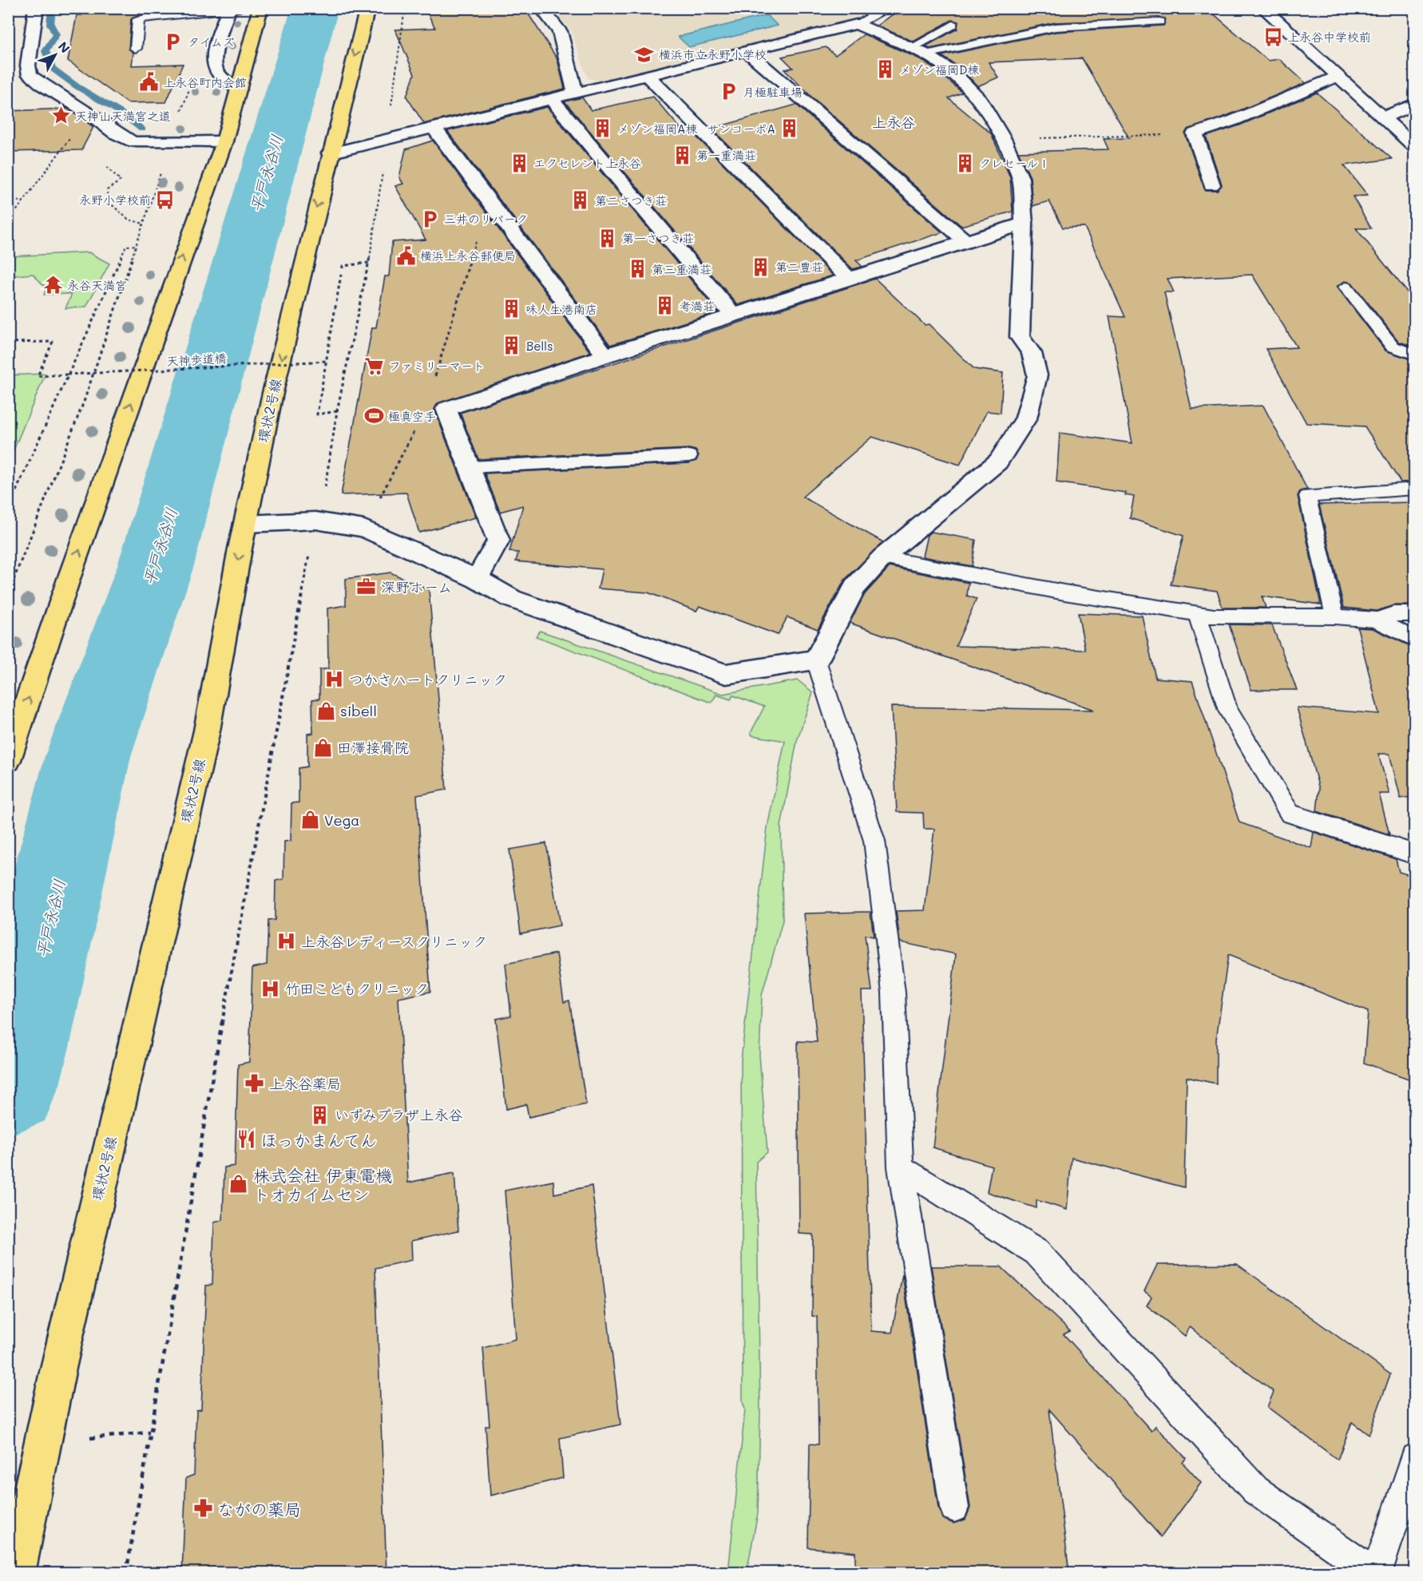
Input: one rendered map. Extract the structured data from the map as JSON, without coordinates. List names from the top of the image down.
{
  "streets": {
    "main road": ["環状2号線"],
    "path": ["天神歩道橋"]
  },
  "districts": ["上永谷"],
  "water": ["平戸永谷川"],
  "places": {
    "bus stop": ["上永谷中学校前", "永野小学校前"],
    "parking": ["タイムズ", "月極駐車場", "三井のリパーク"],
    "school or university": ["横浜市立永野小学校"],
    "building": [
      "メゾン福岡D棟",
      "メゾン福岡A棟",
      "サンコーポA",
      "第一重満荘",
      "エクセレント上永谷",
      "クレセールⅠ",
      "第二さつき荘",
      "第一さつき荘",
      "第二豊荘",
      "第三重満荘",
      "考満荘",
      "味人生港南店",
      "Bells",
      "いずみプラザ上永谷"
    ],
    "public building": ["上永谷町内会館", "横浜上永谷郵便局"],
    "place": ["天神山天満宮之道"],
    "temple": ["永谷天満宮"],
    "supermarket": ["ファミリーマート"],
    "sports": ["極真空手"],
    "office": ["深野ホーム"],
    "hospital": ["つかさハートクリニック", "上永谷レディースクリニック", "竹田こどもクリニック"],
    "shop": [
      "sibell",
      "田澤接骨院",
      "Vega",
      "株式会社 伊東電機 トオカイムセン"
    ],
    "pharmacy": ["上永谷薬局", "ながの薬局"],
    "restaurant": ["ほっかまんてん"]
  },
  "north": "top right"
}
